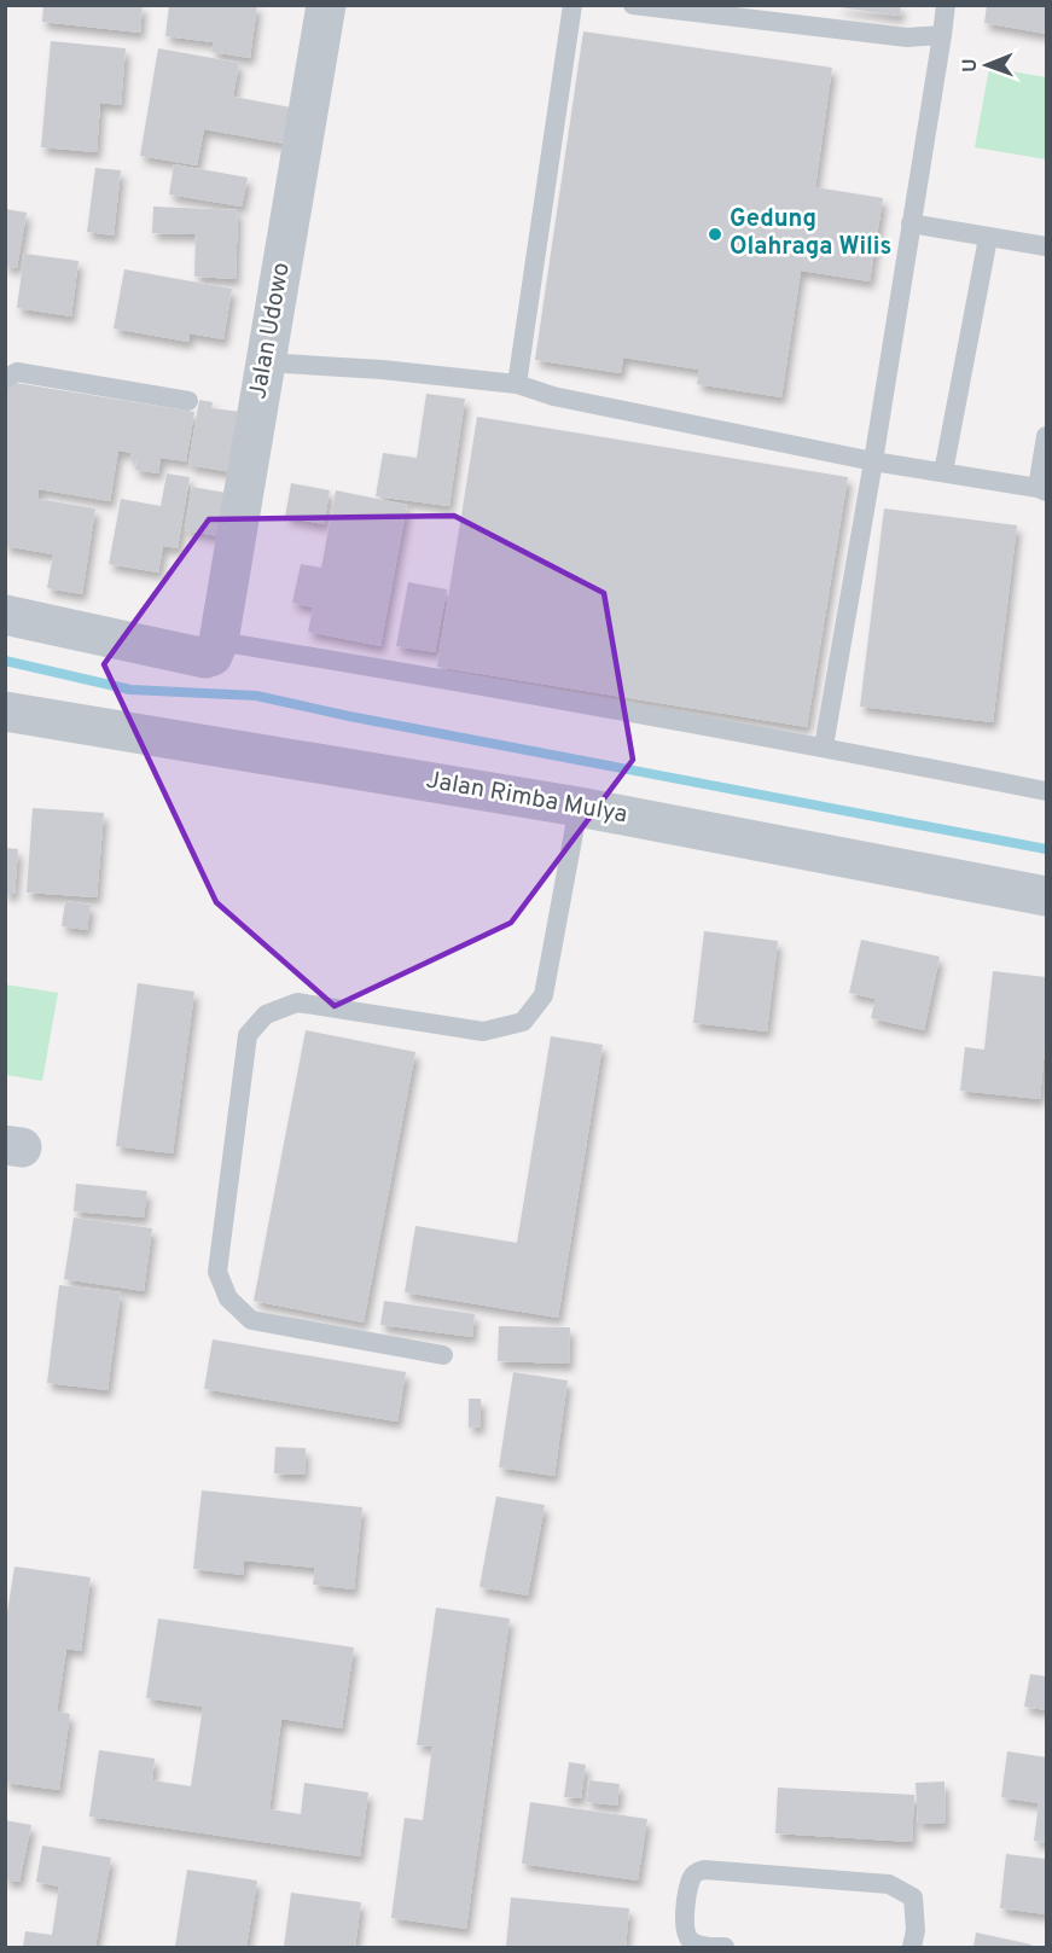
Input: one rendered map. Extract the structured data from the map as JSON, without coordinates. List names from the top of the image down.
{
  "streets": {
    "street": ["Jalan Udowo", "Jalan Rimba Mulya"]
  },
  "places": ["Gedung Olahraga Wilis"],
  "north": "left"
}
